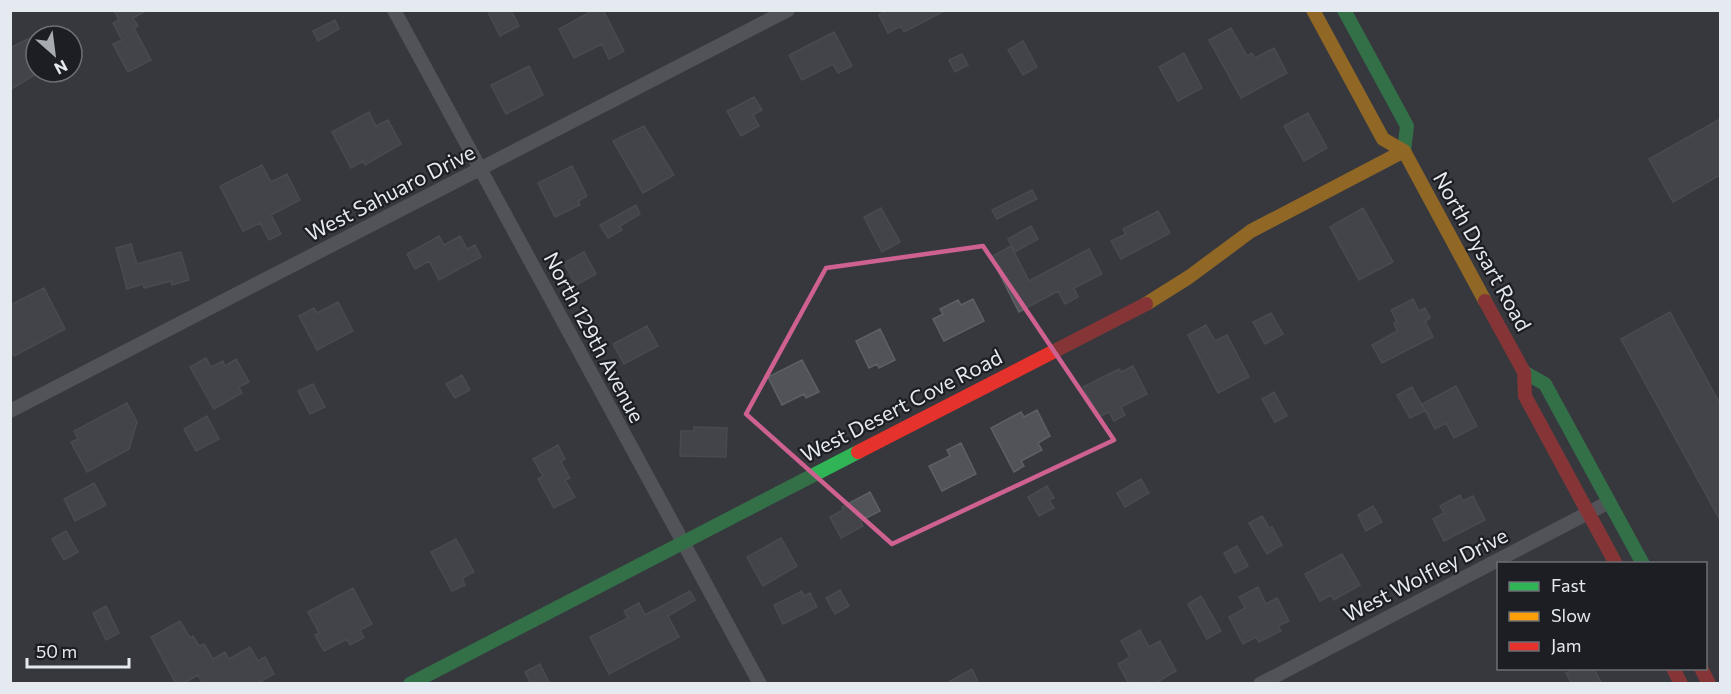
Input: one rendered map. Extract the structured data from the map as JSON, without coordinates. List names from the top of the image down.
{
  "streets": {
    "street": [
      "West Sahuaro Drive",
      "North Dysart Road",
      "North 129th Avenue",
      "West Desert Cove Road",
      "West Wolfley Drive"
    ]
  },
  "crossings": [
    ["West Sahuaro Drive", "North 129th Avenue"],
    ["North Dysart Road", "West Desert Cove Road"],
    ["North Dysart Road", "West Wolfley Drive"],
    ["North 129th Avenue", "West Desert Cove Road"]
  ],
  "legend": ["Fast", "Slow", "Jam"],
  "scale_bar": "50 m",
  "north": "bottom right"
}
